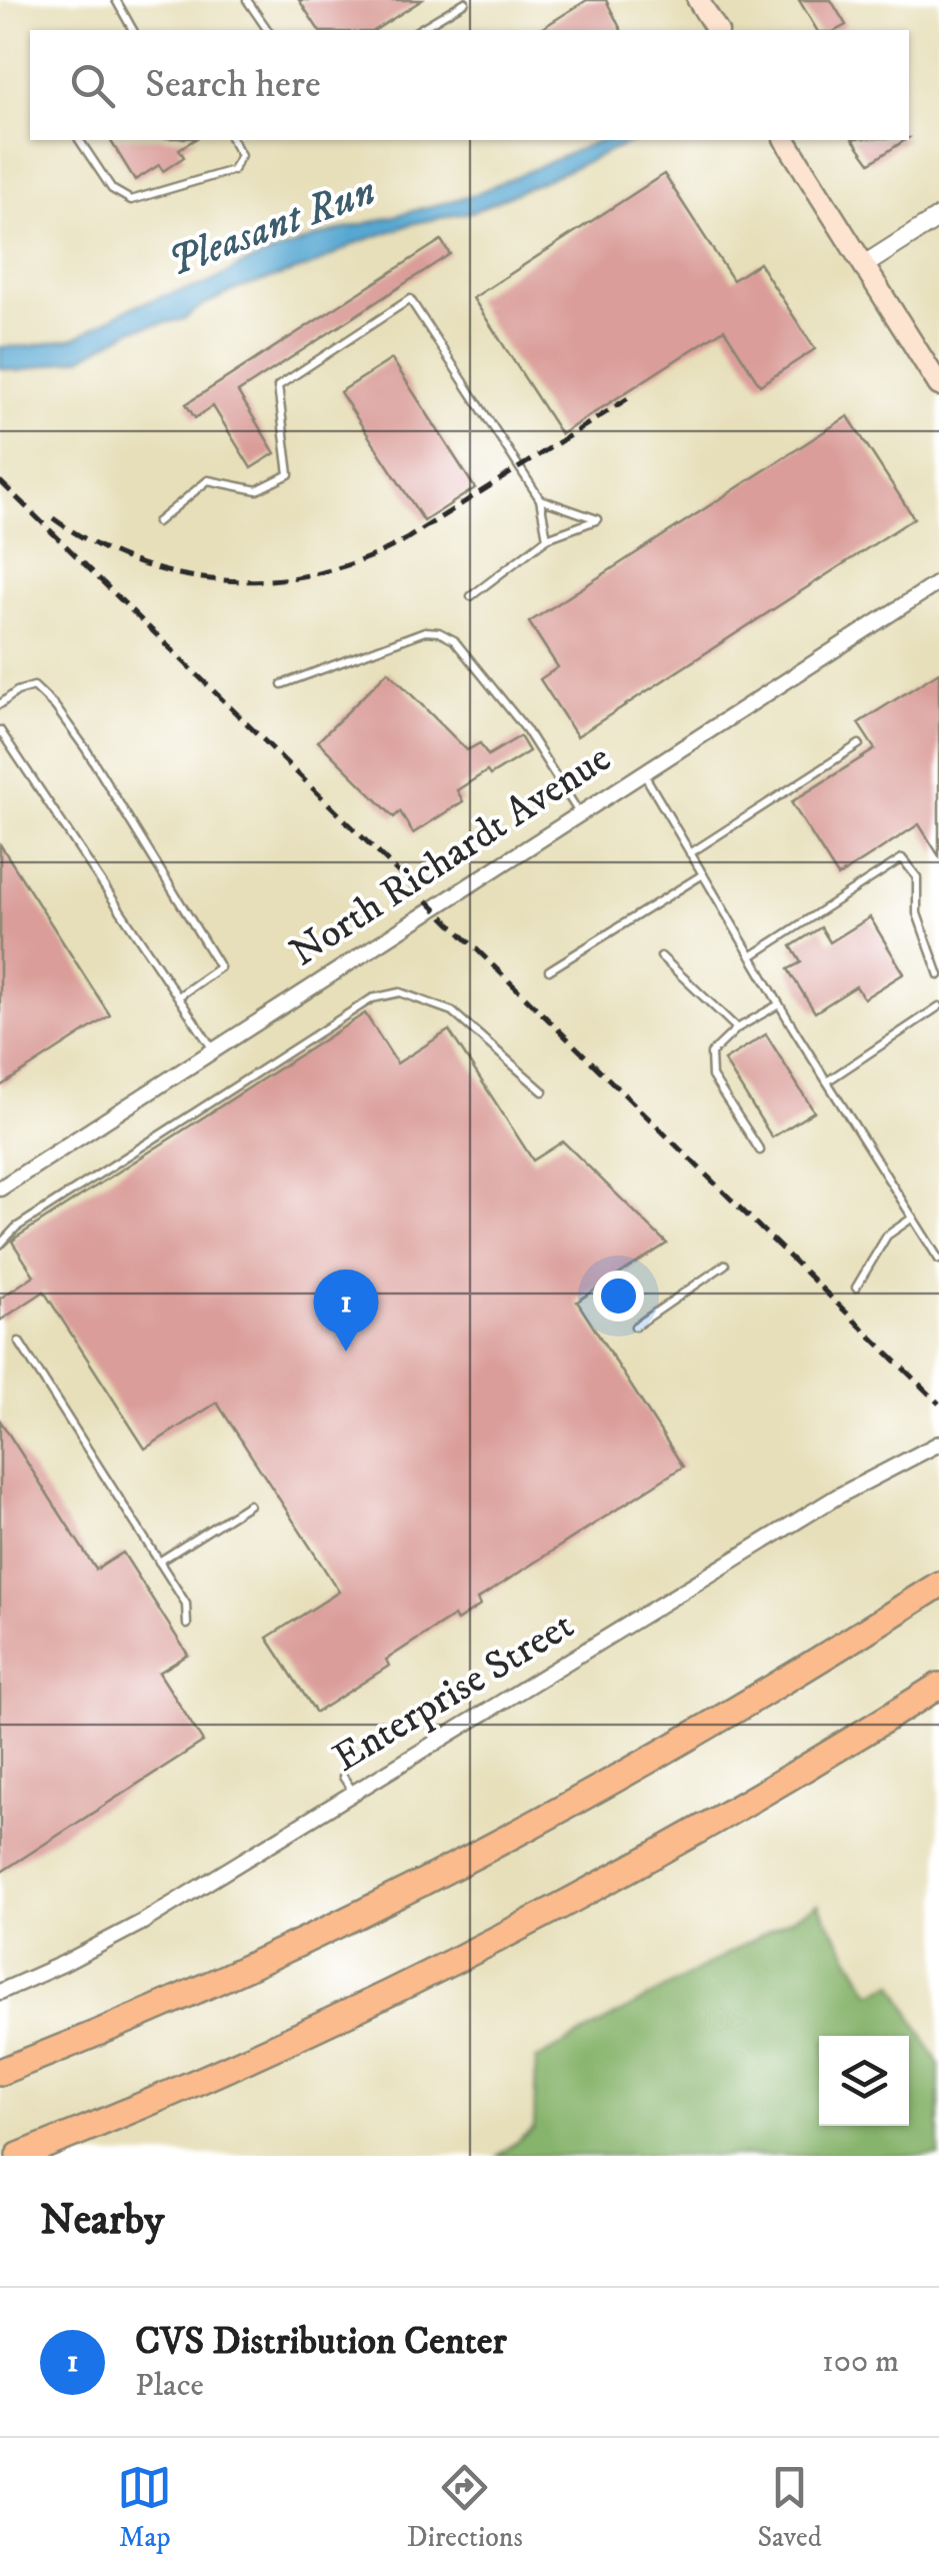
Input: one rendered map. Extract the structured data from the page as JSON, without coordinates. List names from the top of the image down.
{
  "streets": {
    "street": ["North Richardt Avenue", "Enterprise Street"]
  },
  "water": ["Pleasant Run"],
  "page": {
    "search": "Search here",
    "pins": "1",
    "heading": "Nearby",
    "list": [
      {
        "mark": "1",
        "name": "CVS Distribution Center",
        "note": "Place",
        "value": "100 m"
      }
    ],
    "nav": ["Map", "Directions", "Saved"]
  }
}
